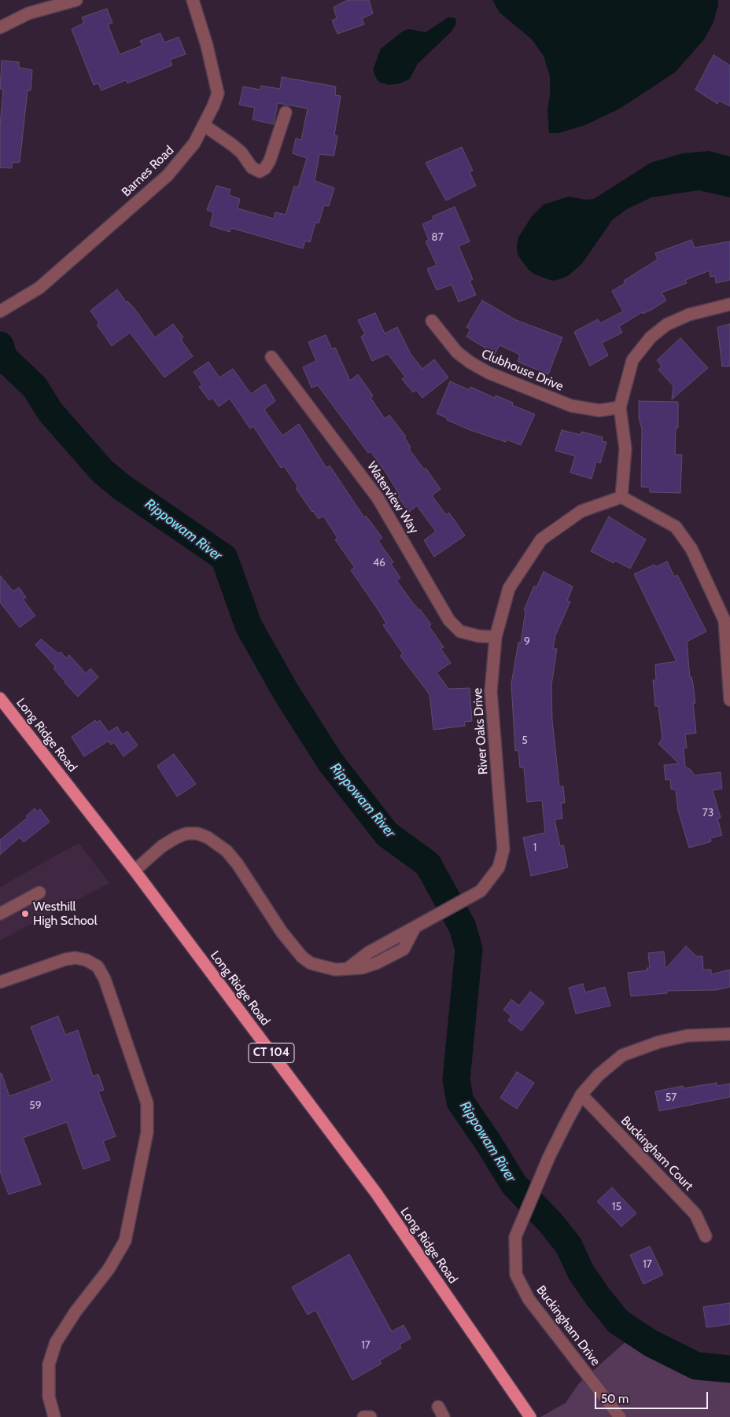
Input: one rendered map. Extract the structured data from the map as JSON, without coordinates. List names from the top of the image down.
{
  "streets": {
    "main road": ["Long Ridge Road", "CT 104"],
    "street": [
      "Barnes Road",
      "Clubhouse Drive",
      "Waterview Way",
      "River Oaks Drive",
      "Buckingham Court",
      "Buckingham Drive"
    ]
  },
  "crossings": [
    ["Waterview Way", "River Oaks Drive"],
    ["River Oaks Drive", "Long Ridge Road"],
    ["Buckingham Court", "Buckingham Drive"]
  ],
  "water": ["Rippowam River"],
  "places": ["Westhill High School"],
  "house_numbers": [
    "87",
    "46",
    "9",
    "5",
    "73",
    "1",
    "57",
    "59",
    "15",
    "17",
    "17"
  ],
  "scale_bar": "50 m"
}
